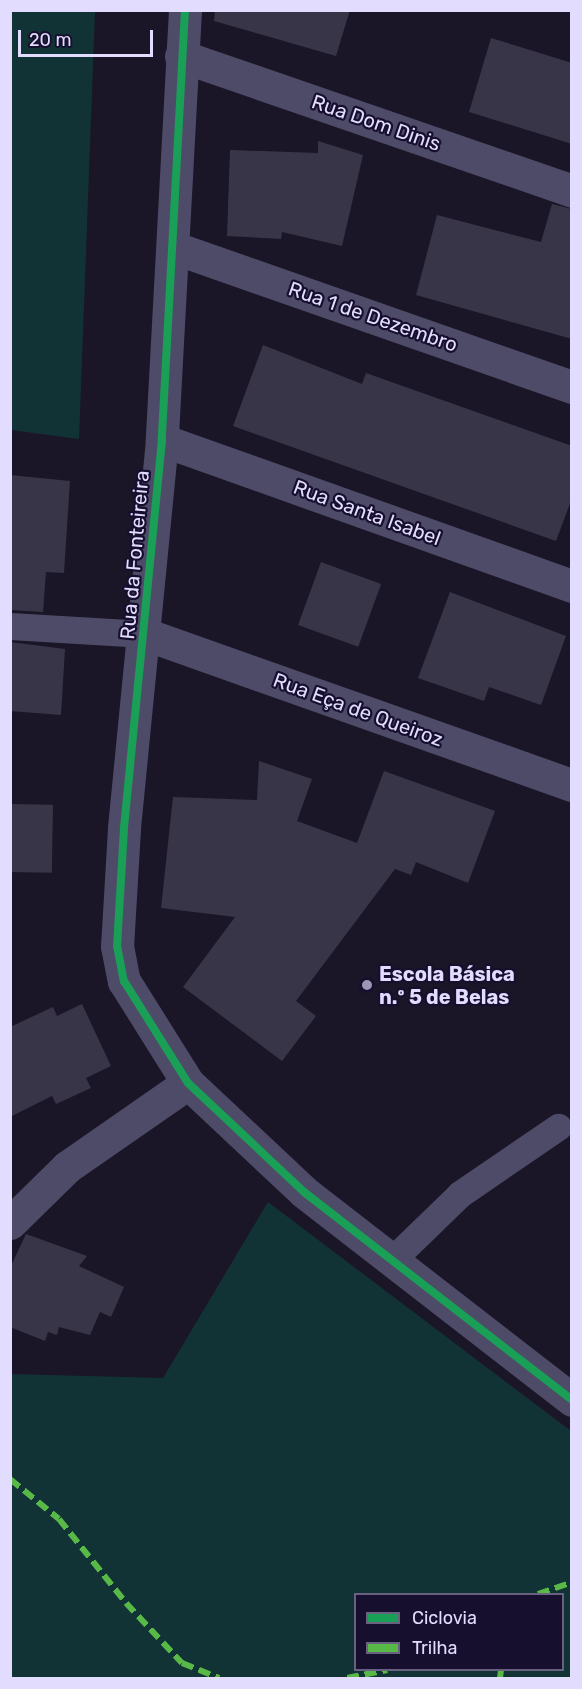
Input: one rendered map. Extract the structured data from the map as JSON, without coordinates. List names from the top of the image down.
{
  "streets": {
    "street": [
      "Rua Dom Dinis",
      "Rua 1 de Dezembro",
      "Rua Santa Isabel",
      "Rua da Fonteireira",
      "Rua Eça de Queiroz"
    ]
  },
  "crossings": [
    ["Rua Dom Dinis", "Rua da Fonteireira"],
    ["Rua 1 de Dezembro", "Rua da Fonteireira"],
    ["Rua Santa Isabel", "Rua da Fonteireira"],
    ["Rua da Fonteireira", "Rua Eça de Queiroz"]
  ],
  "places": ["Escola Básica n.º 5 de Belas"],
  "legend": ["Ciclovia", "Trilha"],
  "scale_bar": "20 m"
}
